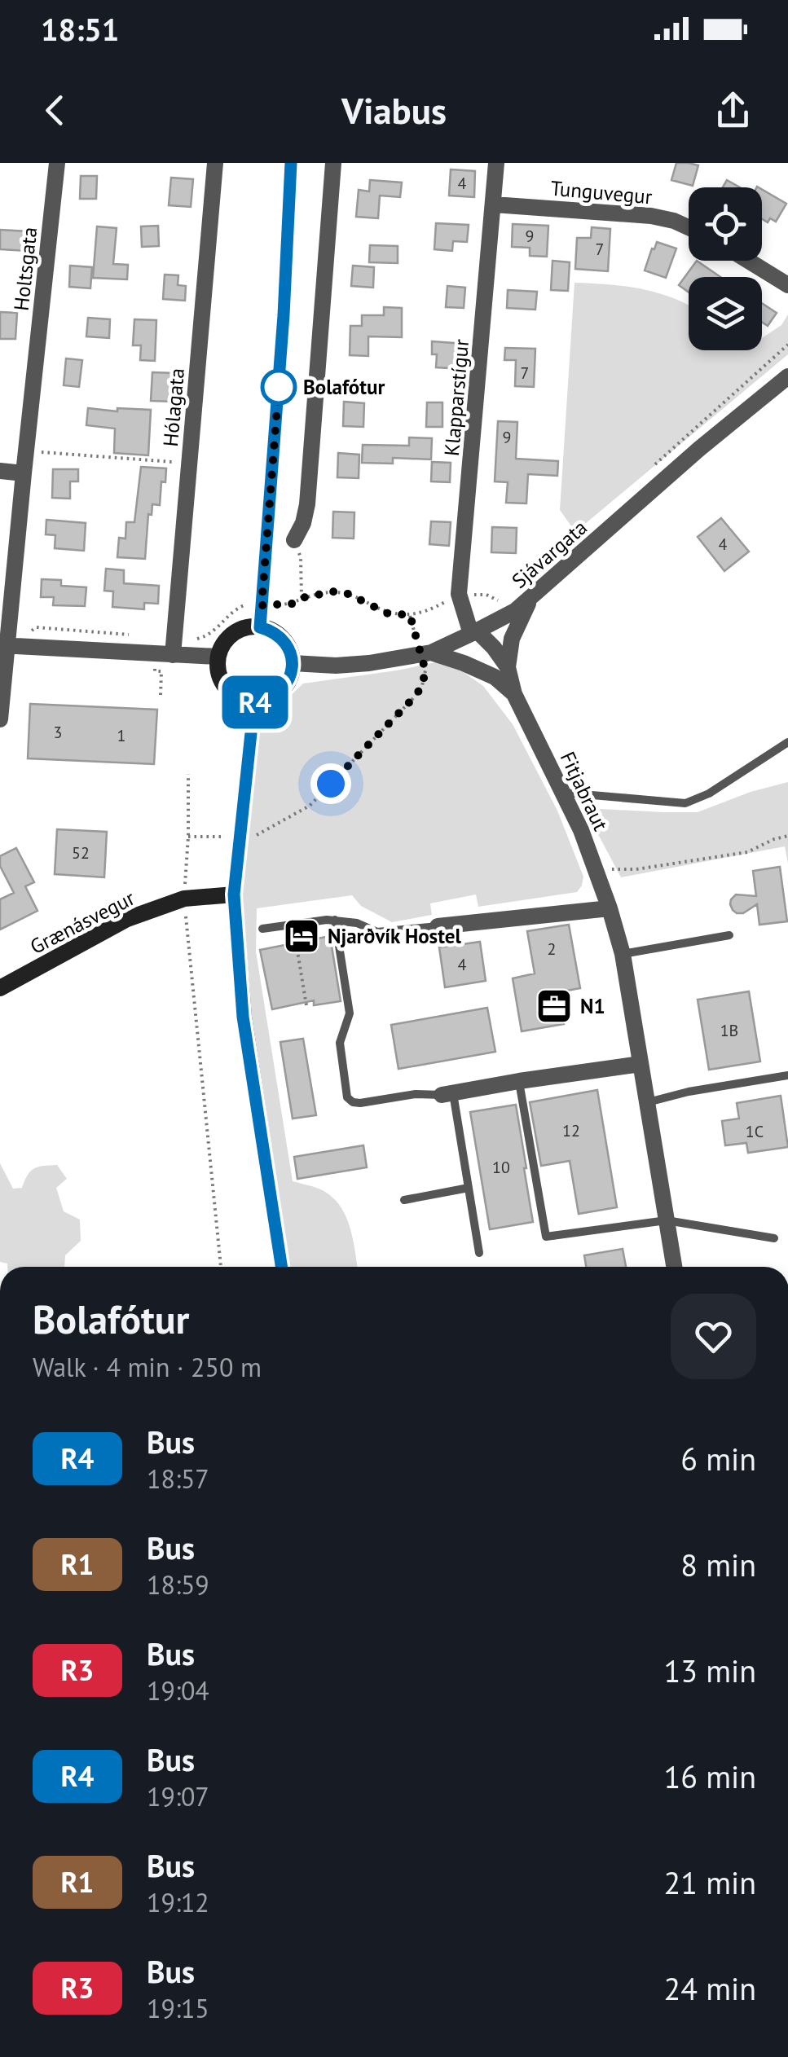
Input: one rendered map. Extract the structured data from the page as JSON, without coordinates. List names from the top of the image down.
{
  "streets": {
    "main road": ["Grænásvegur"],
    "street": [
      "Tunguvegur",
      "Holtsgata",
      "Klapparstígur",
      "Hólagata",
      "Sjávargata",
      "Fitjabraut"
    ]
  },
  "crossings": [
    ["Tunguvegur", "Klapparstígur"],
    ["Klapparstígur", "Sjávargata"],
    ["Klapparstígur", "Fitjabraut"],
    ["Sjávargata", "Fitjabraut"]
  ],
  "places": {
    "other": ["Bolafótur"],
    "hotel": ["Njarðvík Hostel"],
    "office": ["N1"]
  },
  "lines": ["bus line R4"],
  "house_numbers": [
    "4",
    "9",
    "7",
    "7",
    "9",
    "4",
    "3",
    "1",
    "52",
    "2",
    "4",
    "1B",
    "12",
    "1C",
    "10"
  ],
  "page": {
    "status": "18:51",
    "header": "Viabus",
    "on_map": "R4",
    "heading": ["Bolafótur", "Walk · 4 min · 250 m"],
    "list": [
      {
        "mark": "R4",
        "name": "Bus",
        "note": "18:57",
        "value": "6 min"
      },
      {
        "mark": "R1",
        "name": "Bus",
        "note": "18:59",
        "value": "8 min"
      },
      {
        "mark": "R3",
        "name": "Bus",
        "note": "19:04",
        "value": "13 min"
      },
      {
        "mark": "R4",
        "name": "Bus",
        "note": "19:07",
        "value": "16 min"
      },
      {
        "mark": "R1",
        "name": "Bus",
        "note": "19:12",
        "value": "21 min"
      },
      {
        "mark": "R3",
        "name": "Bus",
        "note": "19:15",
        "value": "24 min"
      }
    ]
  }
}
